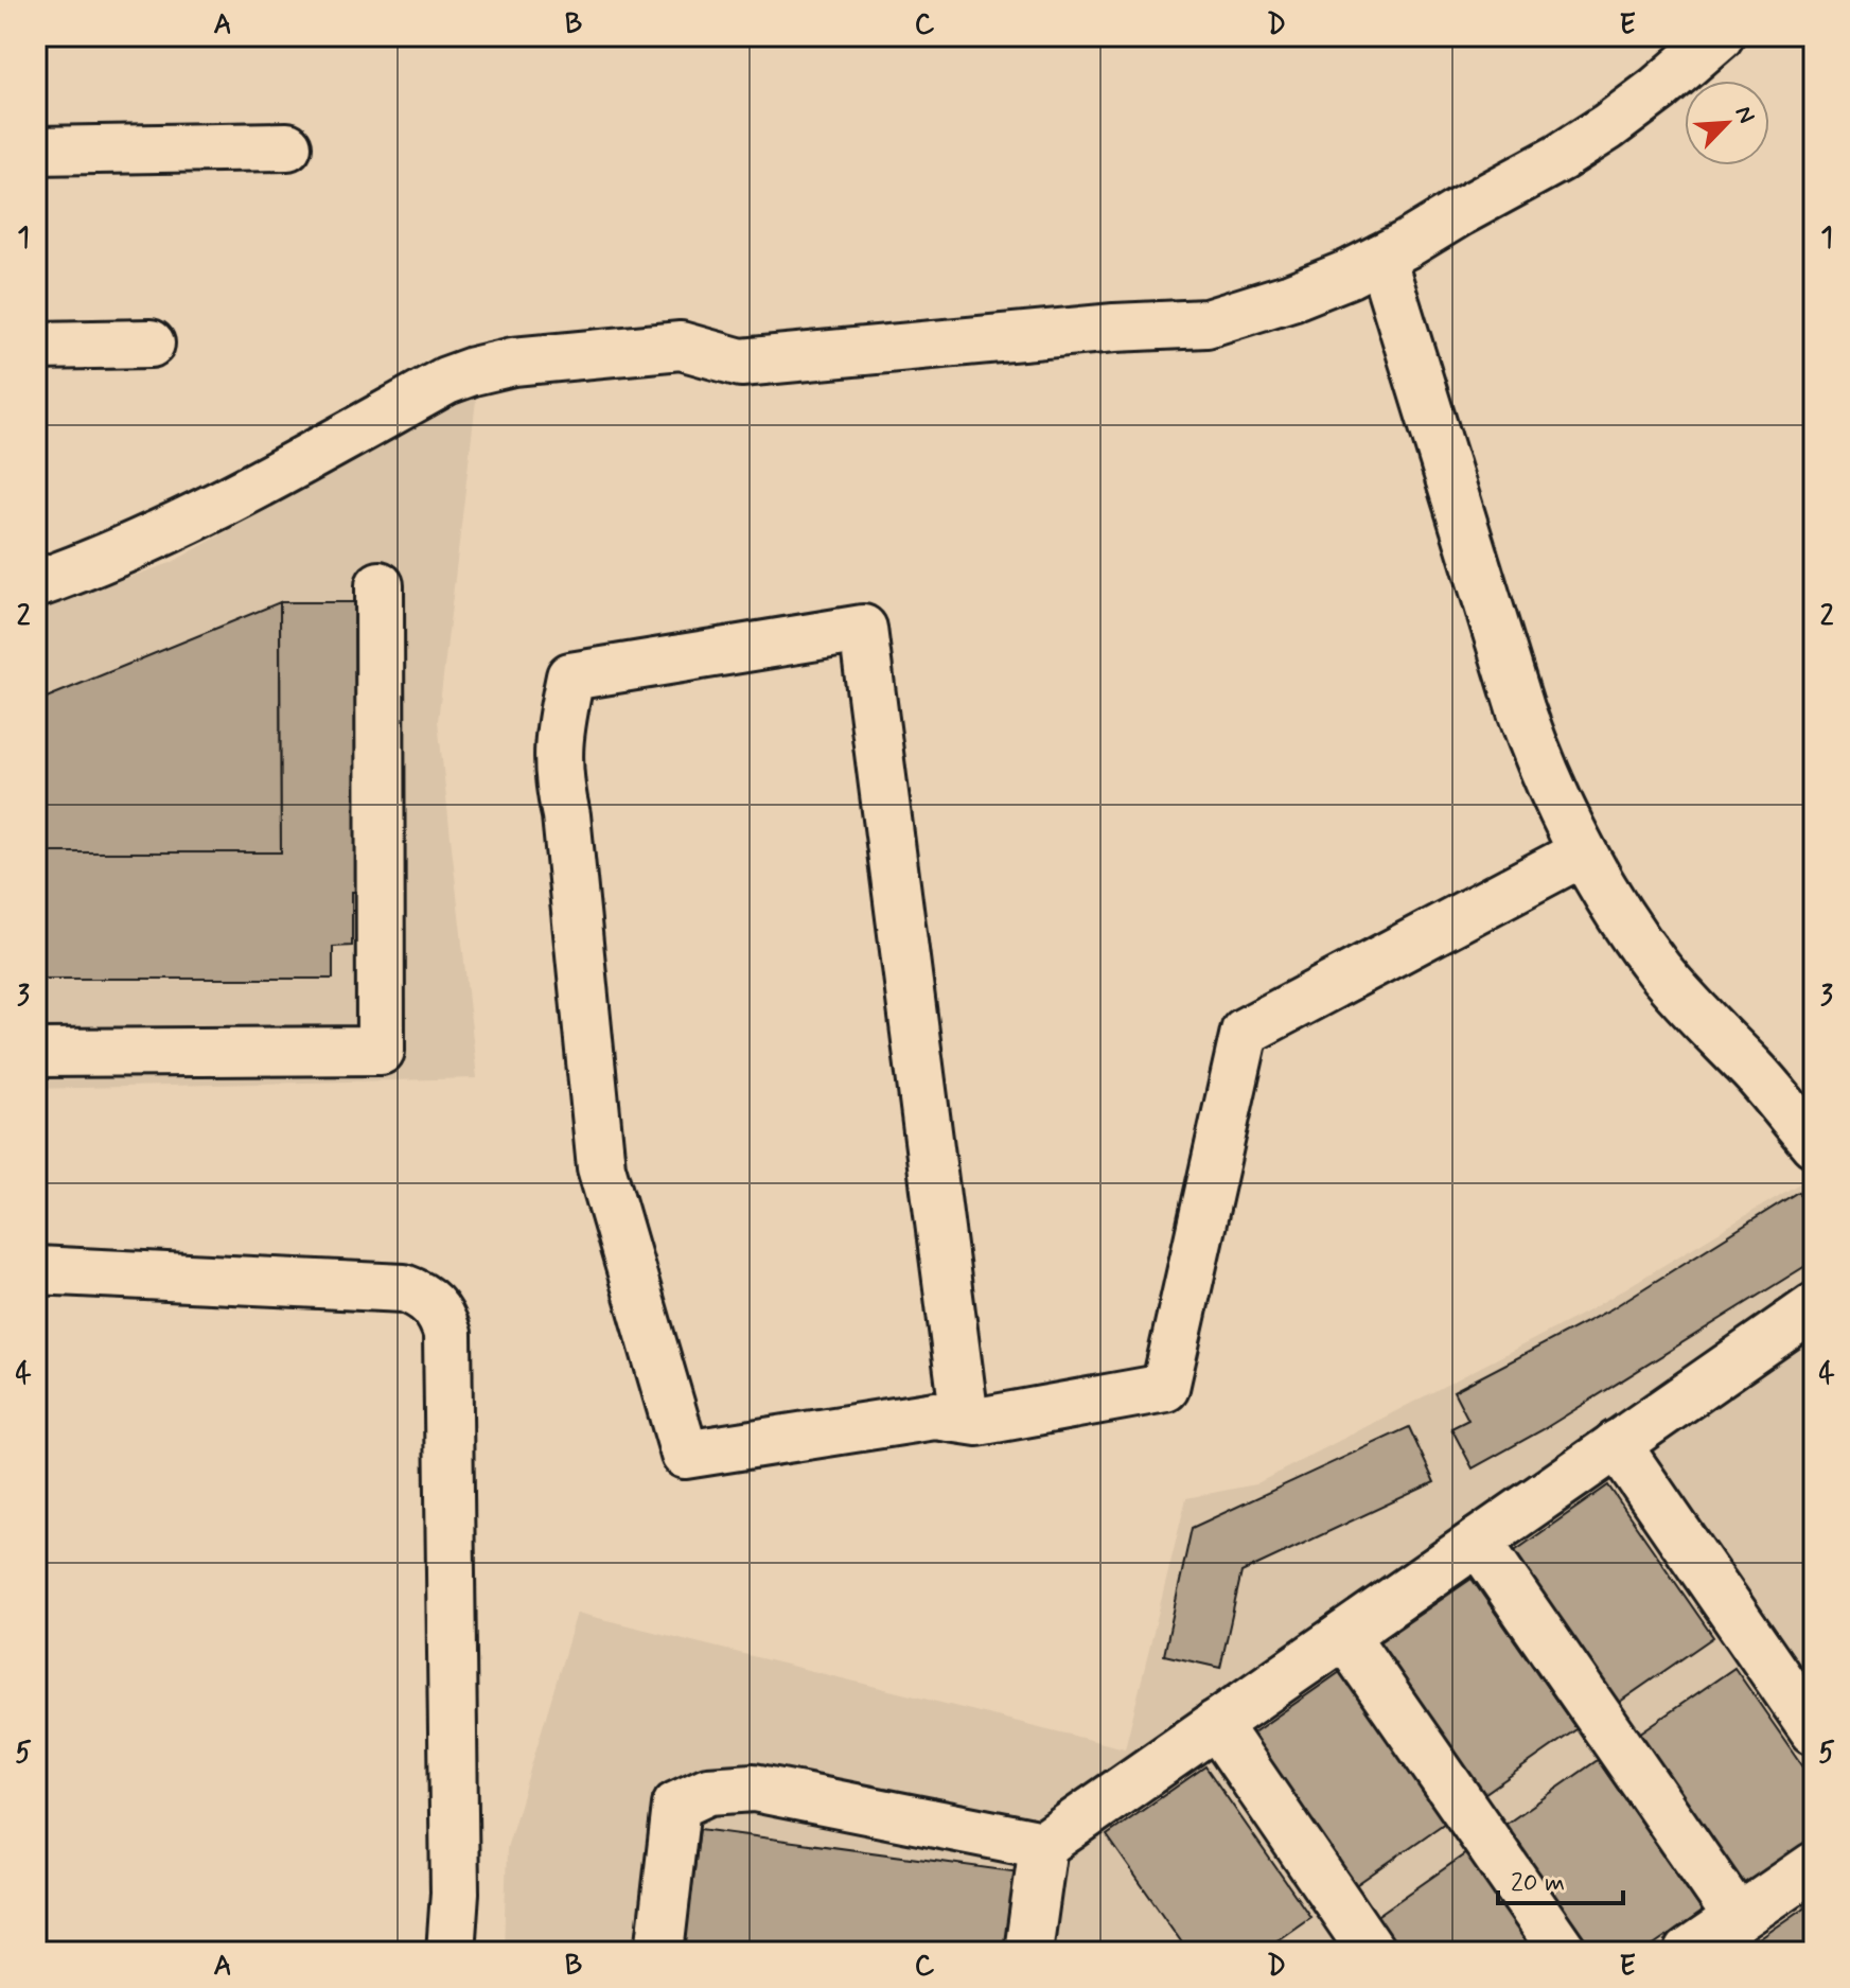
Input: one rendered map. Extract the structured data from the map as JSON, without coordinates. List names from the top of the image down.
{
  "scale_bar": "20 m",
  "north": "top right",
  "grid": {
    "columns": [
      "A",
      "B",
      "C",
      "D",
      "E"
    ],
    "rows": [
      "1",
      "2",
      "3",
      "4",
      "5"
    ]
  }
}
